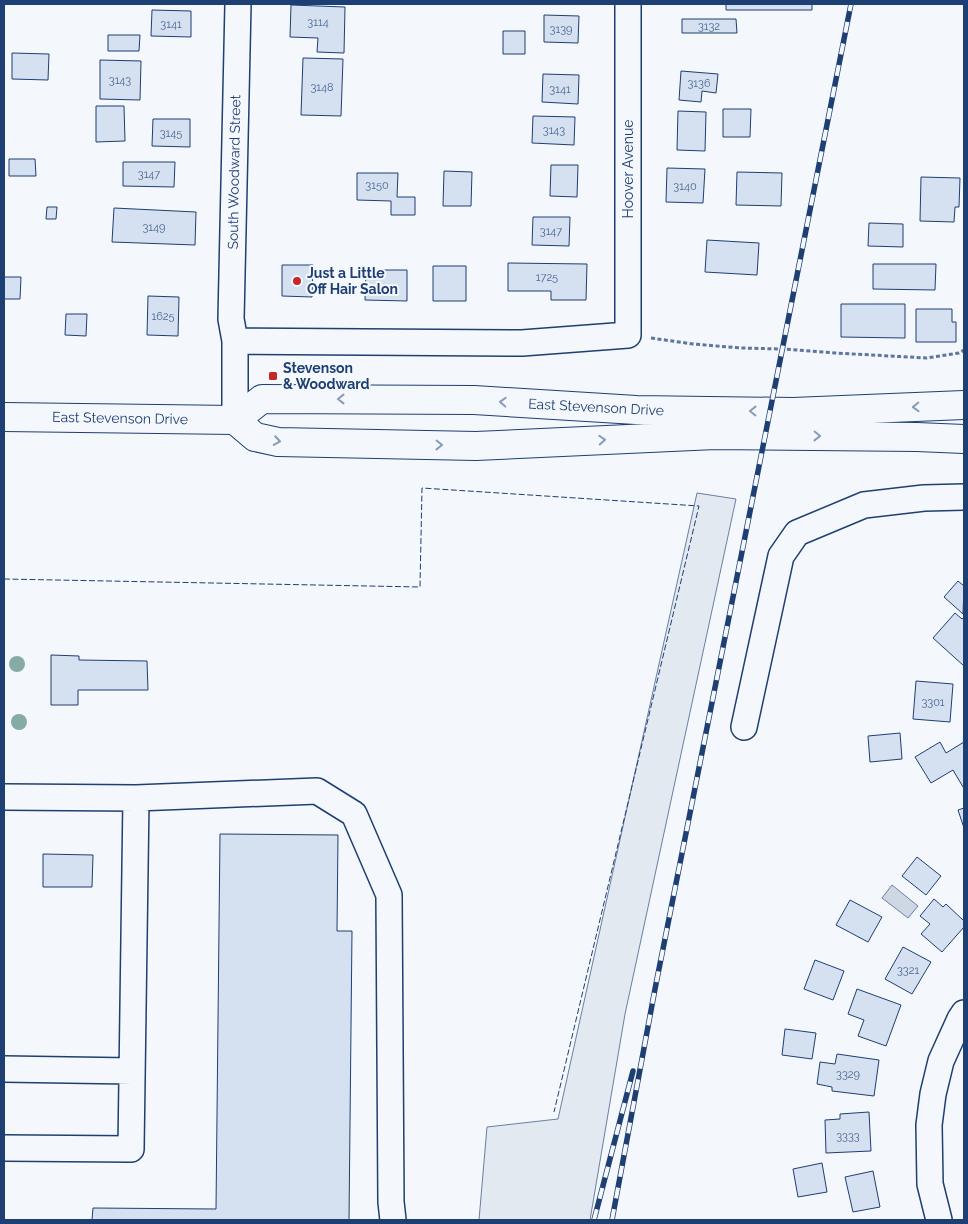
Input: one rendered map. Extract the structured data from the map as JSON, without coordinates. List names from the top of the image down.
{
  "streets": {
    "main road": ["East Stevenson Drive"],
    "street": ["Hoover Avenue", "South Woodward Street"]
  },
  "crossings": [
    ["South Woodward Street", "East Stevenson Drive"]
  ],
  "places": {
    "other": ["Just a Little Off Hair Salon"],
    "transit": ["Stevenson & Woodward"]
  },
  "house_numbers": [
    "3114",
    "3141",
    "3132",
    "3139",
    "3143",
    "3136",
    "3148",
    "3141",
    "3143",
    "3145",
    "3147",
    "3150",
    "3140",
    "3149",
    "3147",
    "1725",
    "1625",
    "3301",
    "3321",
    "3329",
    "3333"
  ]
}
